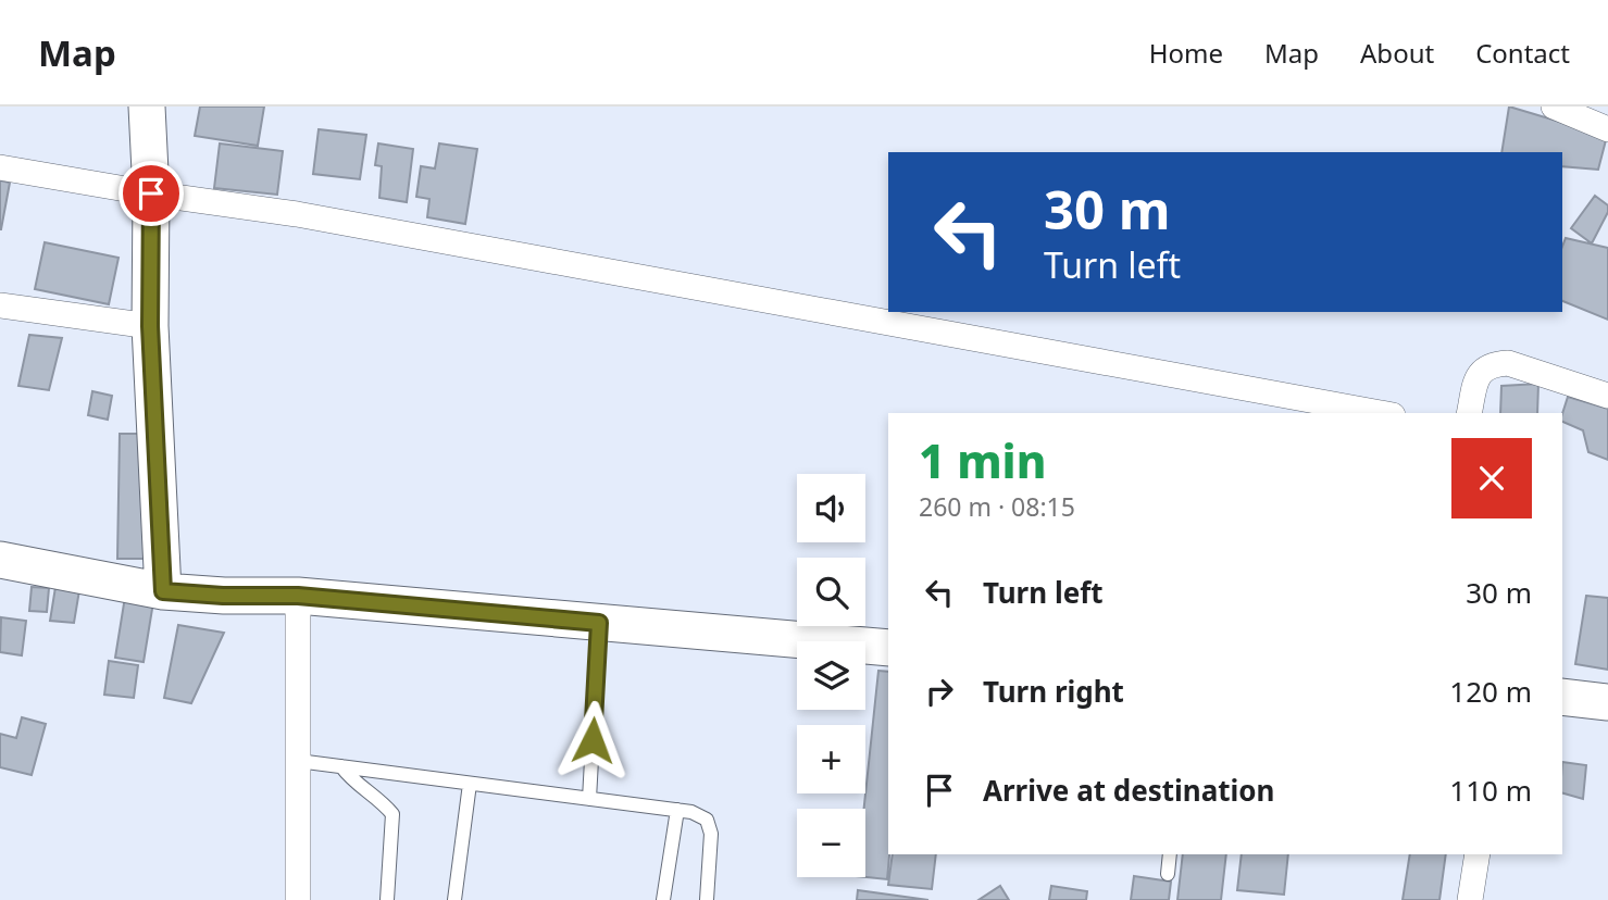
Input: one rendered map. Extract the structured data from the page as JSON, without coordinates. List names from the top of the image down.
{
  "page": {
    "header": "Map",
    "nav": [
      "Home",
      "Map",
      "About",
      "Contact"
    ],
    "turn": ["30 m", "Turn left"],
    "heading": ["1 min", "260 m · 08:15"],
    "map_buttons": ["+", "−"],
    "list": [
      {
        "name": "Turn left",
        "value": "30 m"
      },
      {
        "name": "Turn right",
        "value": "120 m"
      },
      {
        "name": "Arrive at destination",
        "value": "110 m"
      }
    ]
  }
}
